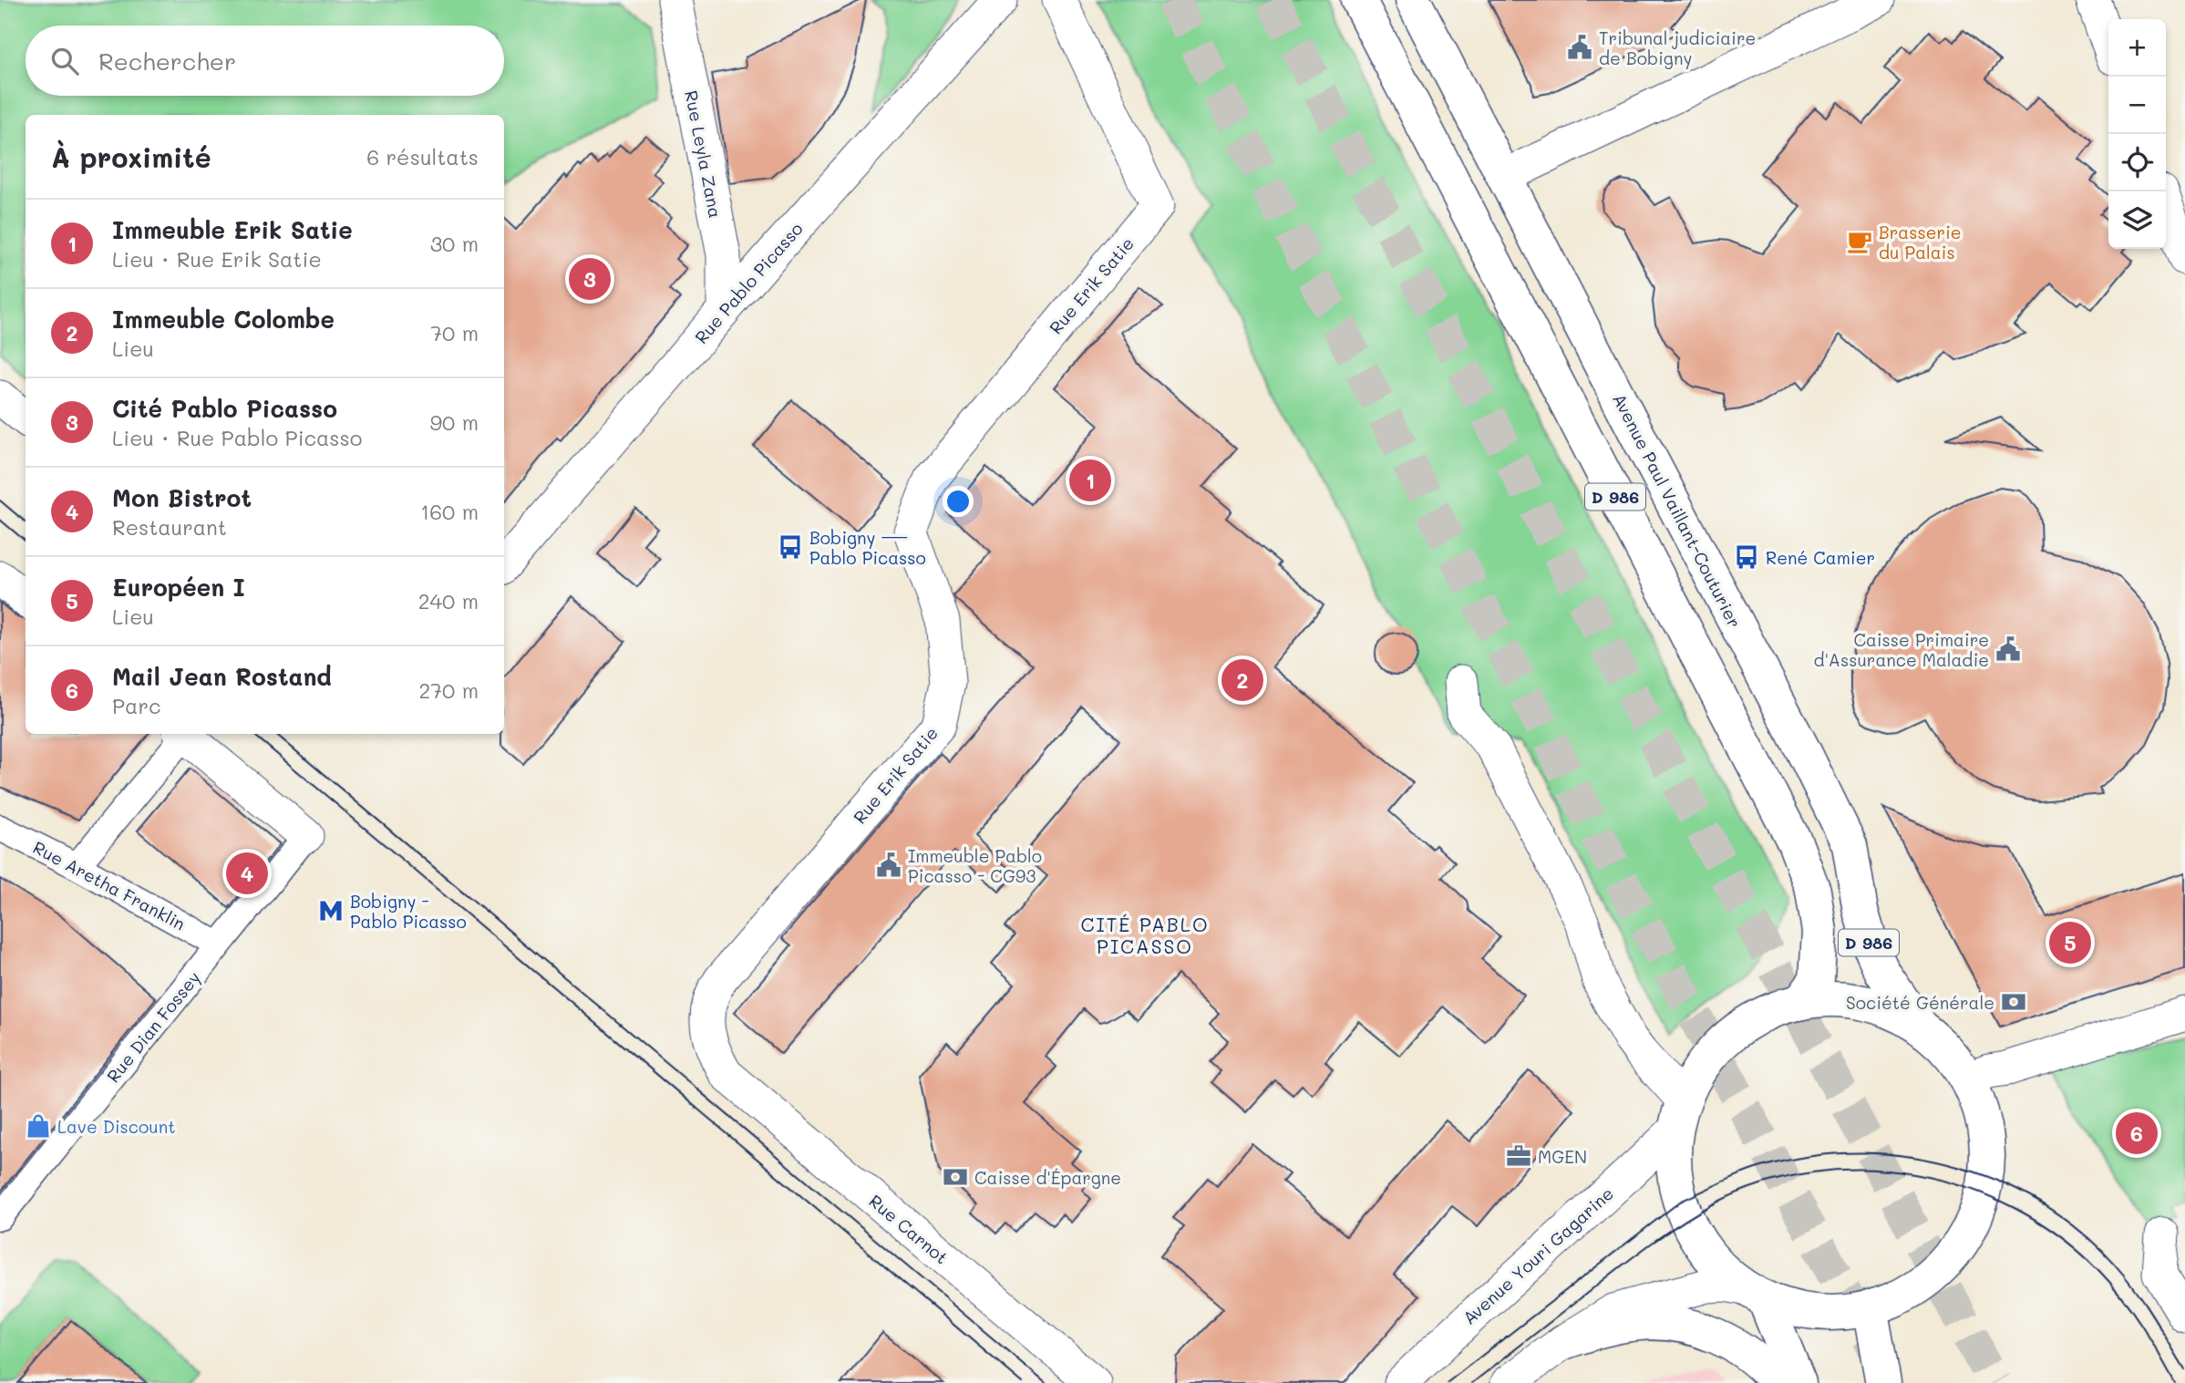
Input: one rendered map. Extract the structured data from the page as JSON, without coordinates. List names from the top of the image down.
{
  "streets": {
    "main road": ["D 986", "Avenue Paul Vaillant-Couturier"],
    "street": [
      "Rue Leyla Zana",
      "Rue Pablo Picasso",
      "Rue Erik Satie",
      "Rue Aretha Franklin",
      "Rue Dian Fossey",
      "Rue Carnot",
      "Avenue Youri Gagarine"
    ]
  },
  "crossings": [
    ["Rue Leyla Zana", "Rue Pablo Picasso"],
    ["Rue Erik Satie", "Rue Carnot"],
    ["D 986", "Avenue Paul Vaillant-Couturier"],
    ["Avenue Paul Vaillant-Couturier", "Avenue Youri Gagarine"],
    ["Rue Aretha Franklin", "Rue Dian Fossey"]
  ],
  "districts": ["CITÉ PABLO PICASSO"],
  "places": {
    "public building": ["Tribunal judiciaire de Bobigny", "Caisse Primaire d'Assurance Maladie", "Immeuble Pablo Picasso - CG93"],
    "cafe": ["Brasserie du Palais"],
    "bus stop": ["Bobigny — Pablo Picasso", "René Camier"],
    "metro station": ["Bobigny - Pablo Picasso"],
    "bank": ["Société Générale", "Caisse d'Épargne"],
    "shop": ["Lave Discount"],
    "office": ["MGEN"]
  },
  "page": {
    "map_buttons": ["+", "−"],
    "search": "Rechercher",
    "heading": ["À proximité", "6 résultats"],
    "list": [
      {
        "mark": "1",
        "name": "Immeuble Erik Satie",
        "note": "Lieu · Rue Erik Satie",
        "value": "30 m"
      },
      {
        "mark": "2",
        "name": "Immeuble Colombe",
        "note": "Lieu",
        "value": "70 m"
      },
      {
        "mark": "3",
        "name": "Cité Pablo Picasso",
        "note": "Lieu · Rue Pablo Picasso",
        "value": "90 m"
      },
      {
        "mark": "4",
        "name": "Mon Bistrot",
        "note": "Restaurant",
        "value": "160 m"
      },
      {
        "mark": "5",
        "name": "Européen I",
        "note": "Lieu",
        "value": "240 m"
      },
      {
        "mark": "6",
        "name": "Mail Jean Rostand",
        "note": "Parc",
        "value": "270 m"
      }
    ],
    "pins": [
      "3",
      "1",
      "2",
      "4",
      "5",
      "6"
    ]
  }
}
